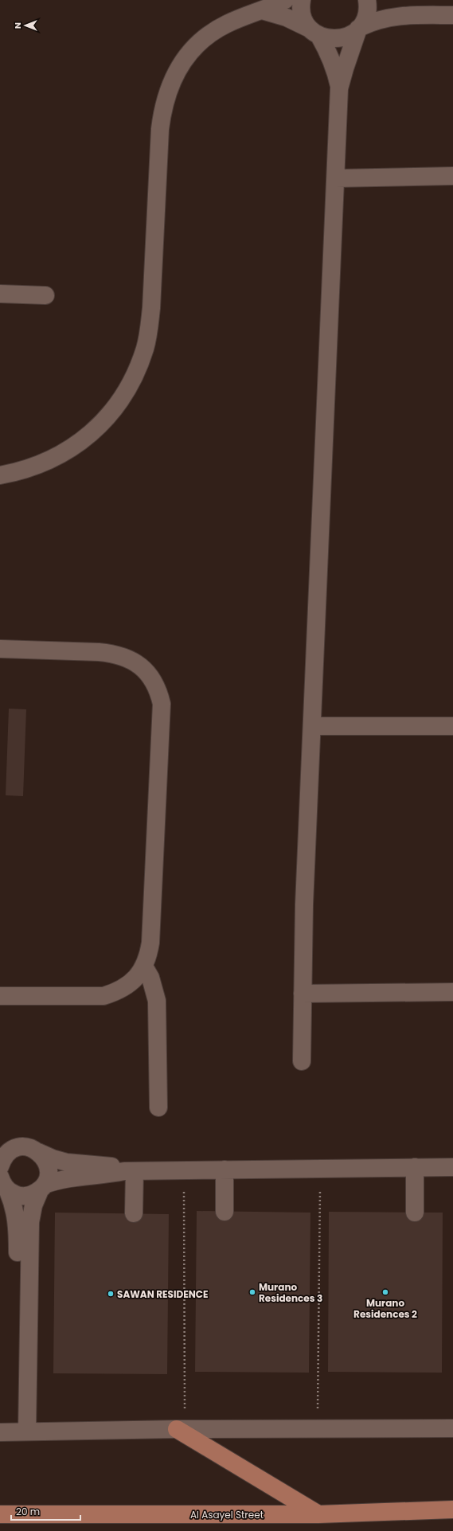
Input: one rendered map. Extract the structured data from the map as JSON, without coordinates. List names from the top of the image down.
{
  "streets": {
    "main road": ["Al Asayel Street"]
  },
  "places": ["Murano Residences 3", "Murano Residences 2", "SAWAN RESIDENCE"],
  "scale_bar": "20 m",
  "north": "left"
}
